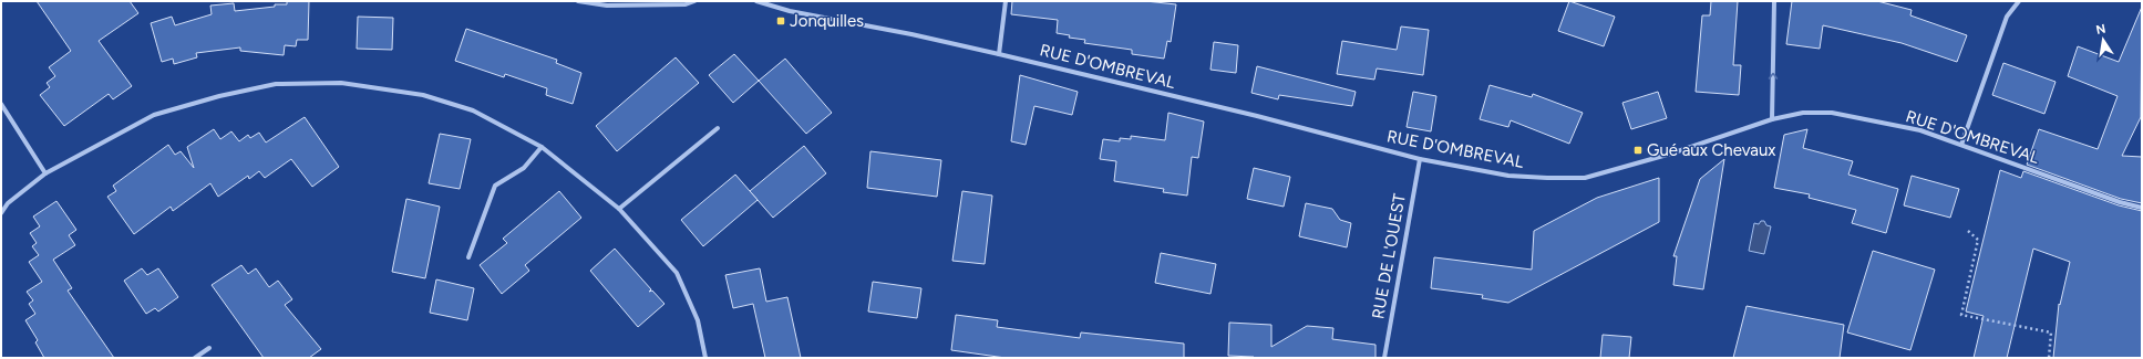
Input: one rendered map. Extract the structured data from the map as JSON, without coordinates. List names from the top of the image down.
{
  "streets": {
    "street": ["RUE D'OMBREVAL", "RUE DE L'OUEST"]
  },
  "crossings": [
    ["RUE D'OMBREVAL", "RUE DE L'OUEST"]
  ],
  "places": {
    "transit": ["Jonquilles", "Gué aux Chevaux"]
  },
  "north": "top"
}
